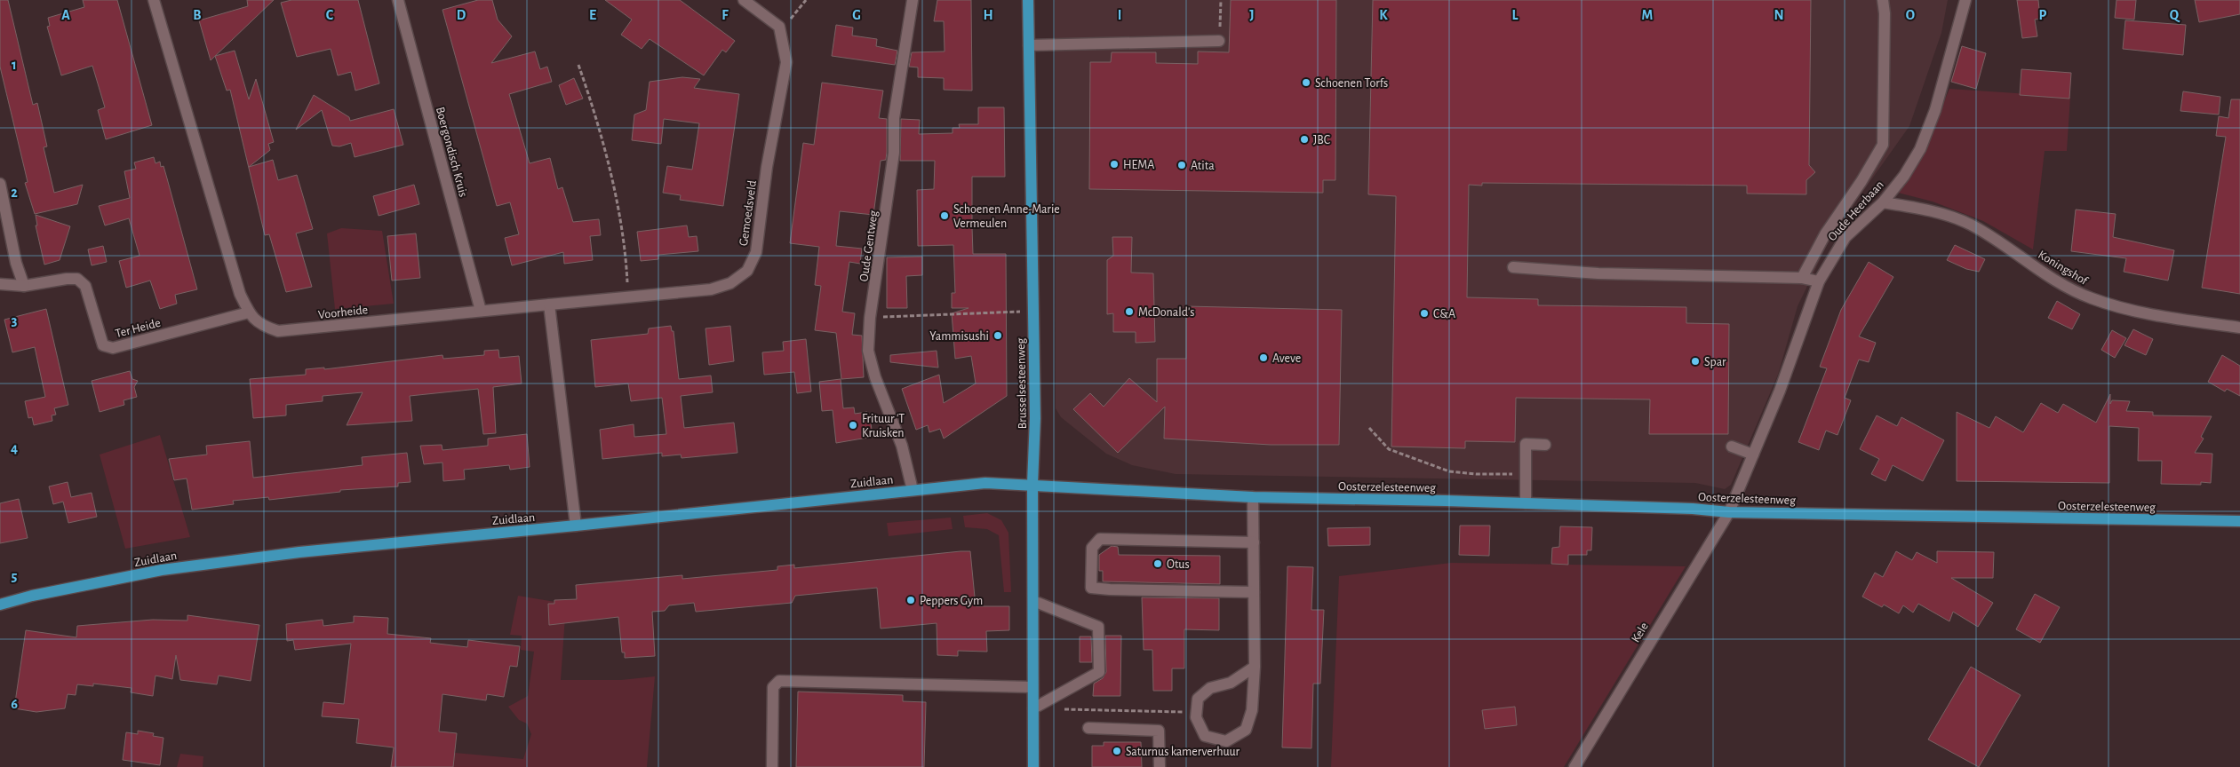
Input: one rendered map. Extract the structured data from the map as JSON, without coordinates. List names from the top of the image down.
{
  "streets": {
    "main road": ["Brusselsesteenweg", "Zuidlaan", "Oosterzelesteenweg"],
    "street": [
      "Boergondisch Kruis",
      "Oude Heerbaan",
      "Gemoedsveld",
      "Oude Gentweg",
      "Koningshof",
      "Voorheide",
      "Ter Heide",
      "Kele"
    ]
  },
  "crossings": [
    ["Boergondisch Kruis", "Voorheide"],
    ["Oude Heerbaan", "Koningshof"],
    ["Oude Heerbaan", "Oosterzelesteenweg"],
    ["Oude Heerbaan", "Kele"],
    ["Gemoedsveld", "Voorheide"],
    ["Oude Gentweg", "Zuidlaan"],
    ["Voorheide", "Ter Heide"],
    ["Brusselsesteenweg", "Zuidlaan"],
    ["Brusselsesteenweg", "Oosterzelesteenweg"],
    ["Zuidlaan", "Oosterzelesteenweg"],
    ["Oosterzelesteenweg", "Kele"]
  ],
  "places": [
    "Schoenen Torfs",
    "JBC",
    "HEMA",
    "Atita",
    "Schoenen Anne-Marie Vermeulen",
    "McDonald's",
    "C&A",
    "Yammisushi",
    "Aveve",
    "Spar",
    "Frituur 'T Kruisken",
    "Otus",
    "Peppers Gym",
    "Saturnus kamerverhuur"
  ],
  "grid": {
    "columns": [
      "A",
      "B",
      "C",
      "D",
      "E",
      "F",
      "G",
      "H",
      "I",
      "J",
      "K",
      "L",
      "M",
      "N",
      "O",
      "P",
      "Q"
    ],
    "rows": [
      "1",
      "2",
      "3",
      "4",
      "5",
      "6"
    ]
  }
}
